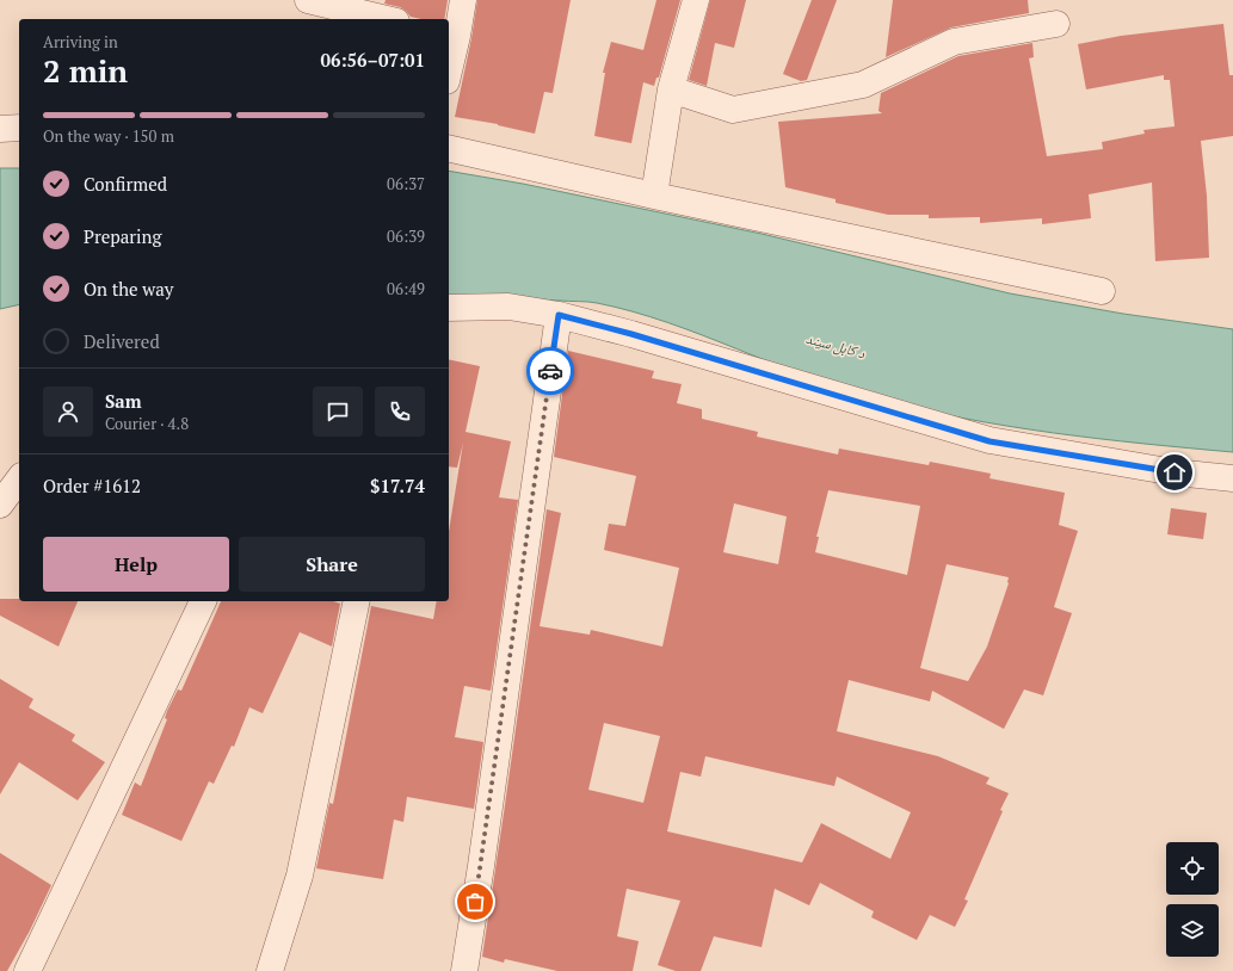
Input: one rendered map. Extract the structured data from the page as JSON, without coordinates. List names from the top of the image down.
{
  "water": ["د کابل سيند"],
  "page": {
    "heading": ["2 min", "Arriving in", "06:56–07:01"],
    "panel": [
      "Sam",
      "Courier · 4.8",
      "Order #1612",
      "$17.74"
    ],
    "bar": "On the way · 150 m",
    "list": [
      ["Confirmed", "06:37"],
      ["Preparing", "06:39"],
      ["On the way", "06:49"],
      "Delivered"
    ],
    "buttons": ["Help", "Share"]
  }
}
